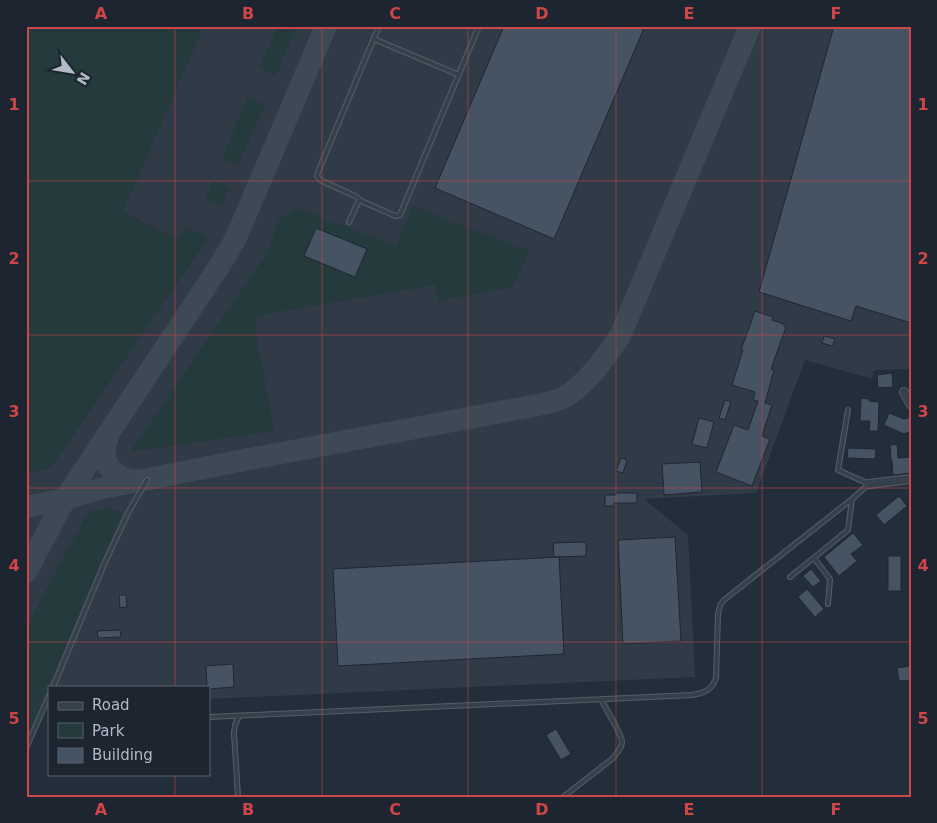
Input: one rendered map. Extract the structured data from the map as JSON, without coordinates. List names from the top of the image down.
{
  "legend": ["Road", "Park", "Building"],
  "north": "bottom right",
  "grid": {
    "columns": [
      "A",
      "B",
      "C",
      "D",
      "E",
      "F"
    ],
    "rows": [
      "1",
      "2",
      "3",
      "4",
      "5"
    ]
  }
}
